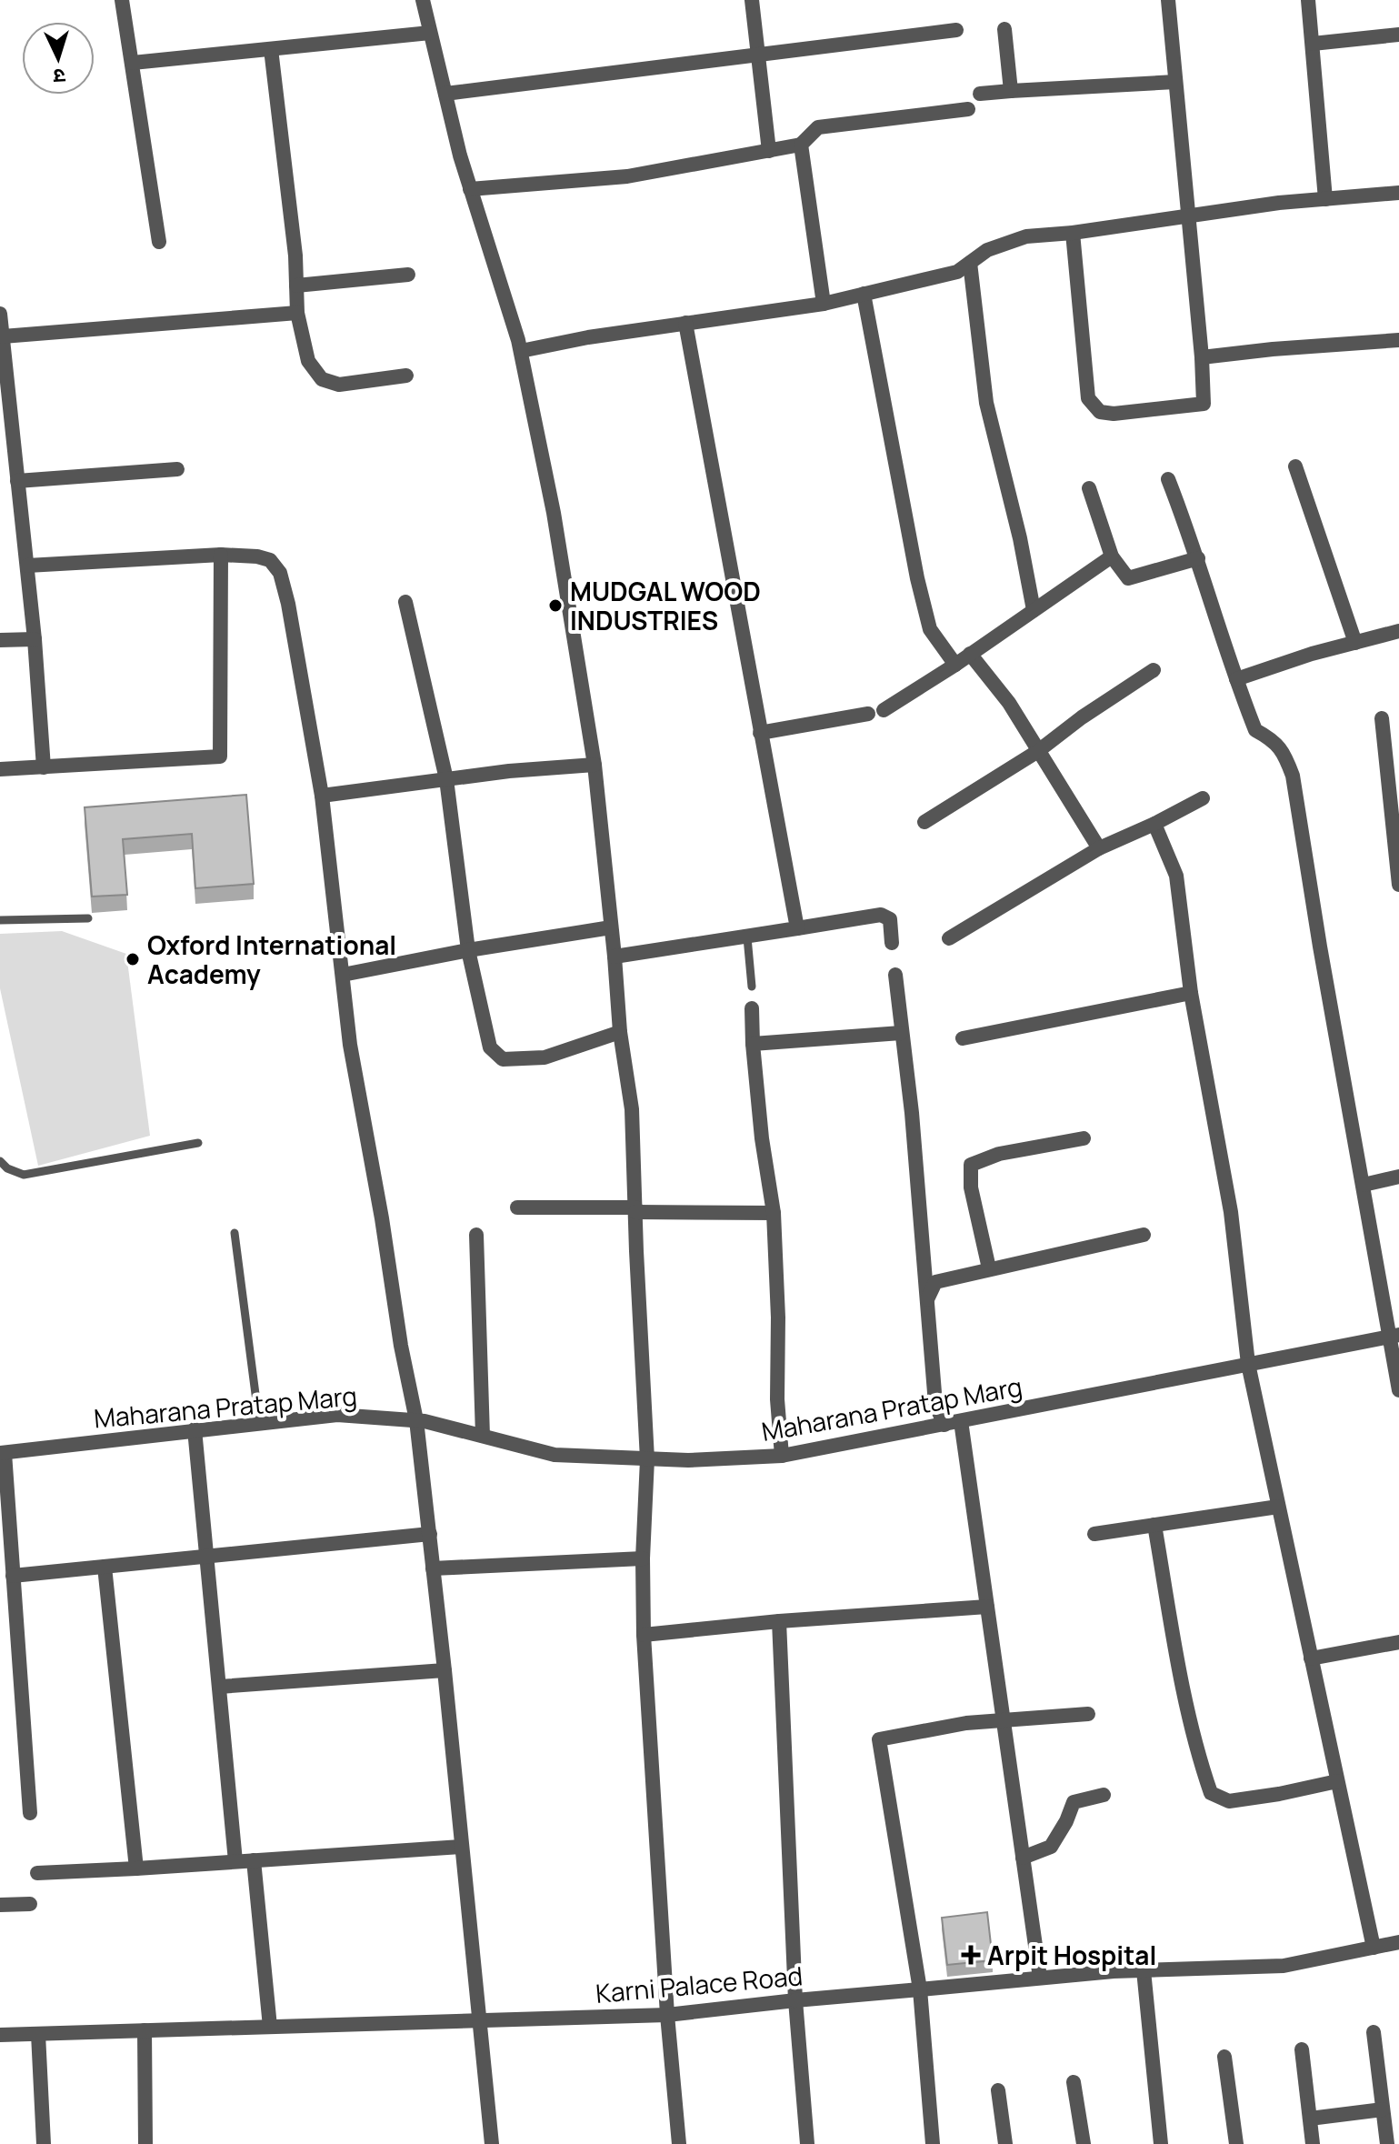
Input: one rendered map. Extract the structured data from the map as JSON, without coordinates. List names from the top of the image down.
{
  "streets": {
    "street": ["Maharana Pratap Marg", "Karni Palace Road"]
  },
  "places": {
    "other": ["MUDGAL WOOD INDUSTRIES", "Oxford International Academy"],
    "health": ["Arpit Hospital"]
  },
  "north": "bottom"
}
